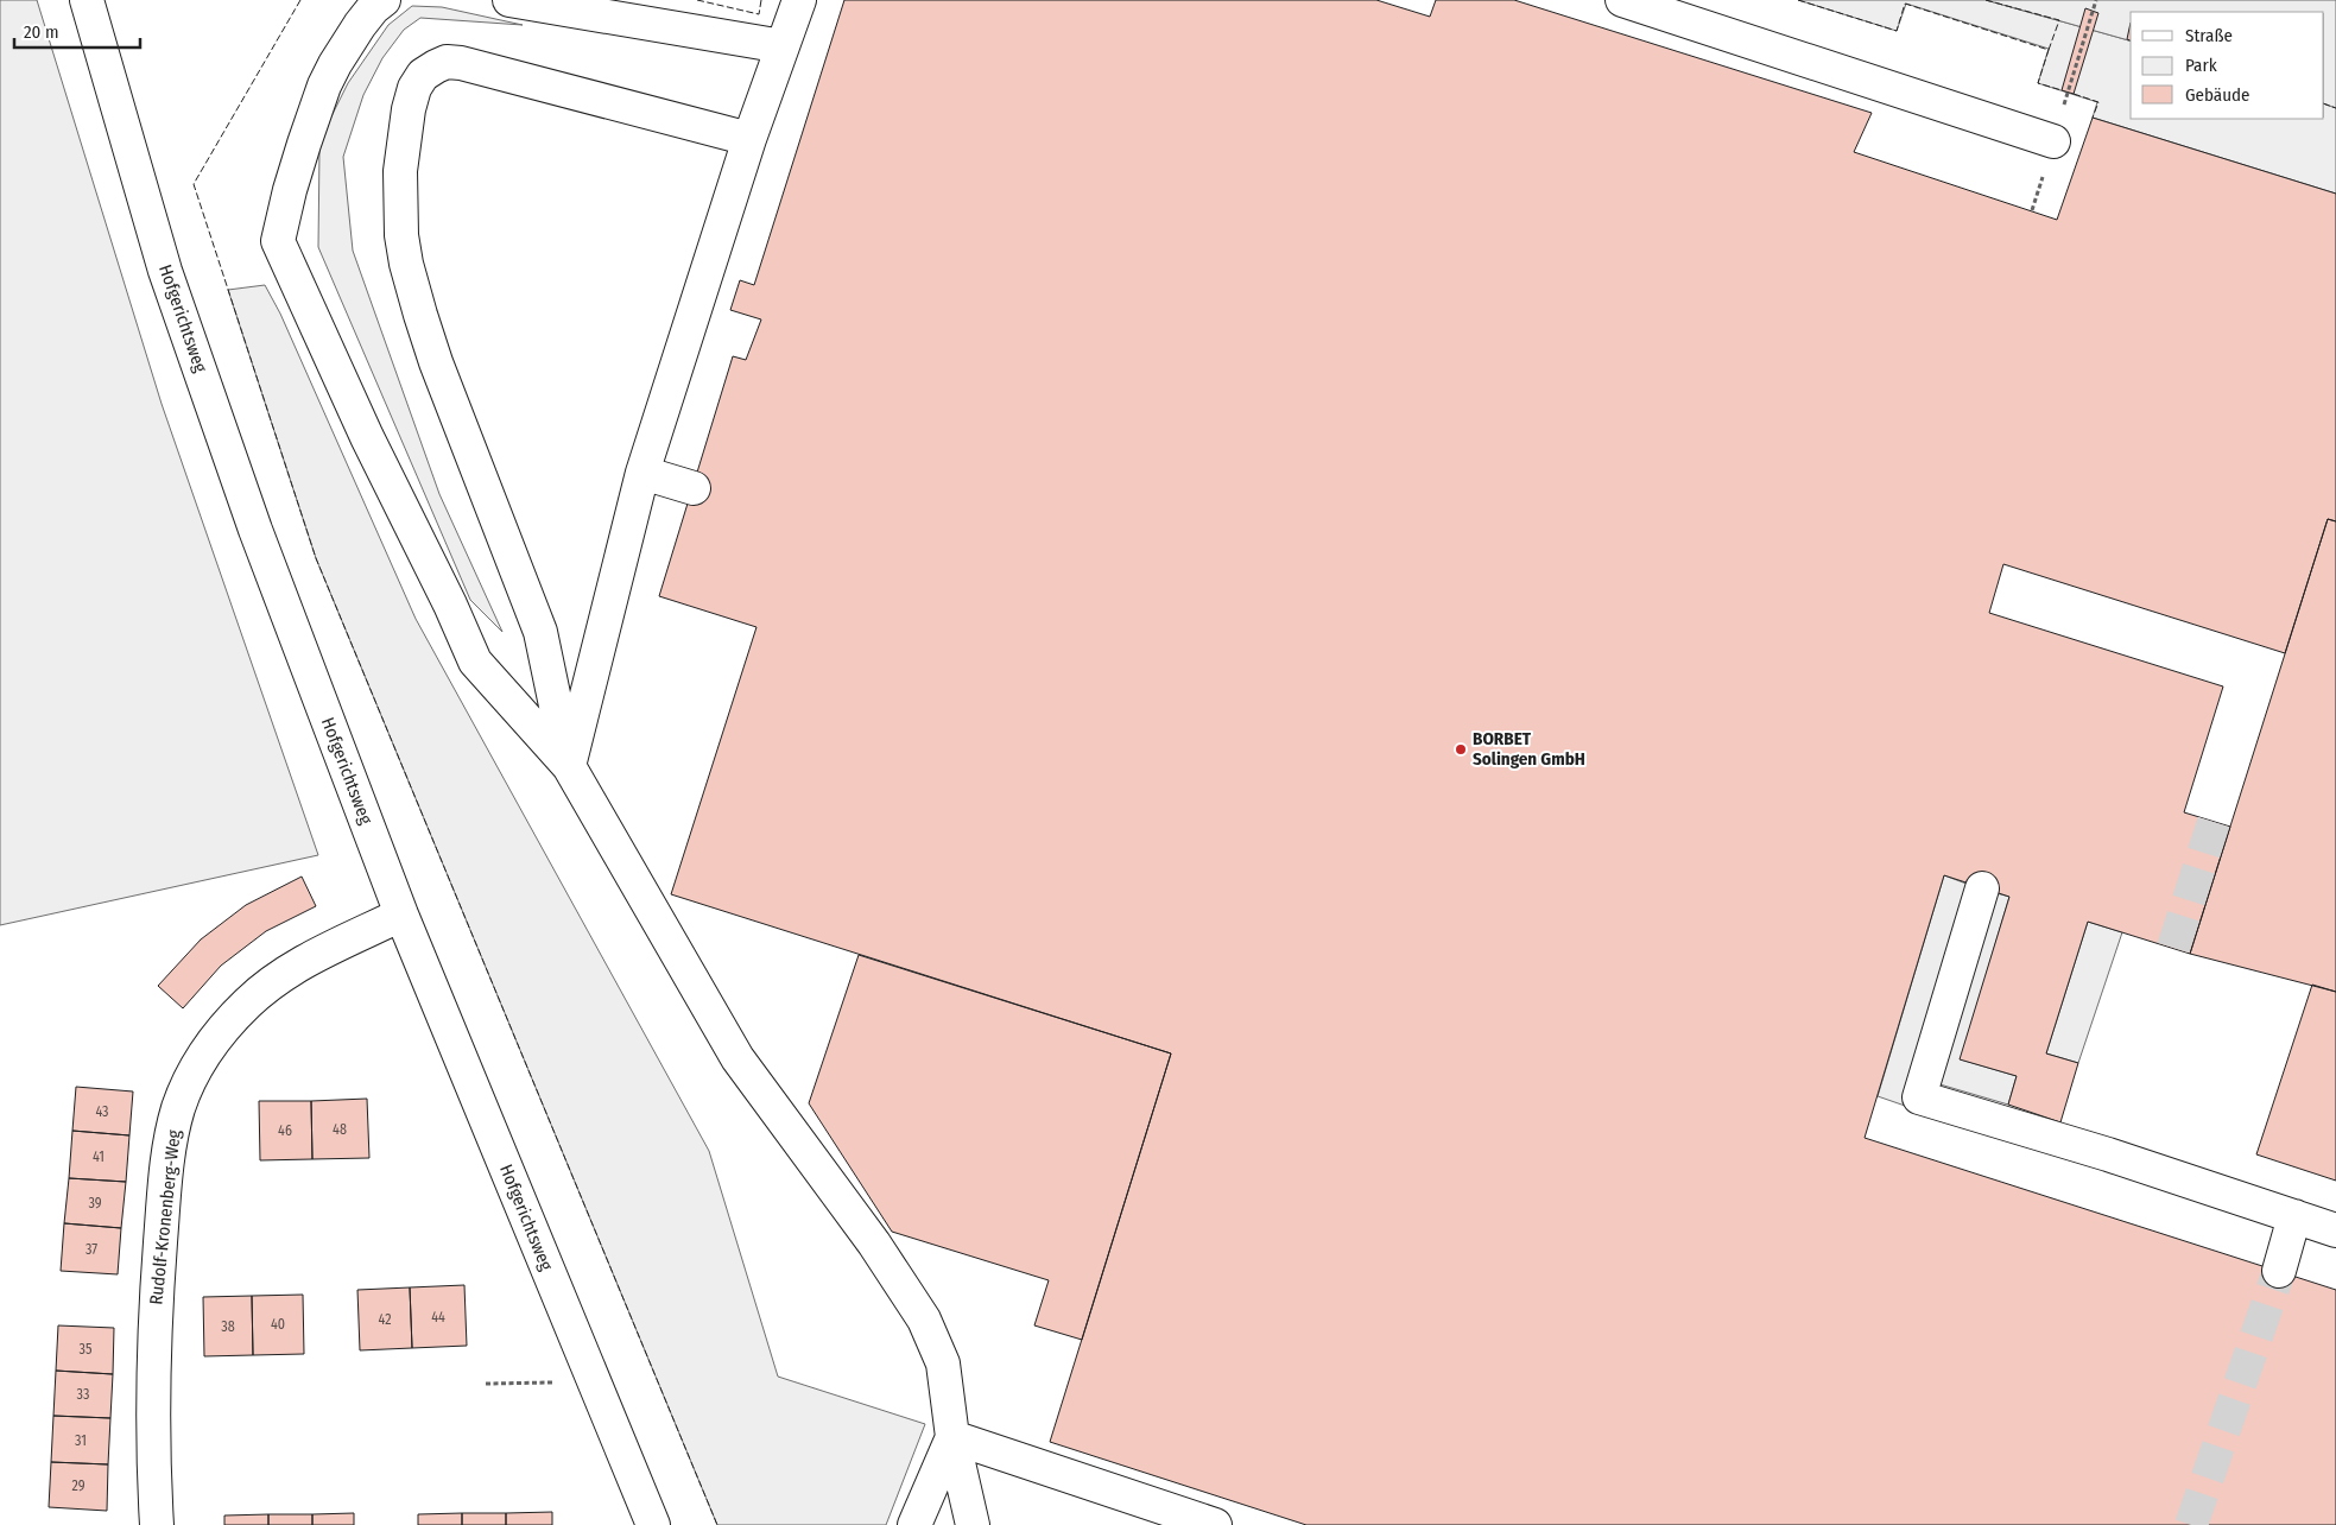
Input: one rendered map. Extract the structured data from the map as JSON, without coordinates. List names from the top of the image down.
{
  "streets": {
    "street": ["Hofgerichtsweg", "Rudolf-Kronenberg-Weg"]
  },
  "crossings": [
    ["Hofgerichtsweg", "Rudolf-Kronenberg-Weg"]
  ],
  "places": ["BORBET Solingen GmbH"],
  "house_numbers": [
    "43",
    "48",
    "46",
    "41",
    "39",
    "37",
    "44",
    "42",
    "40",
    "38",
    "35",
    "33",
    "31",
    "29"
  ],
  "legend": ["Straße", "Park", "Gebäude"],
  "scale_bar": "20 m"
}
